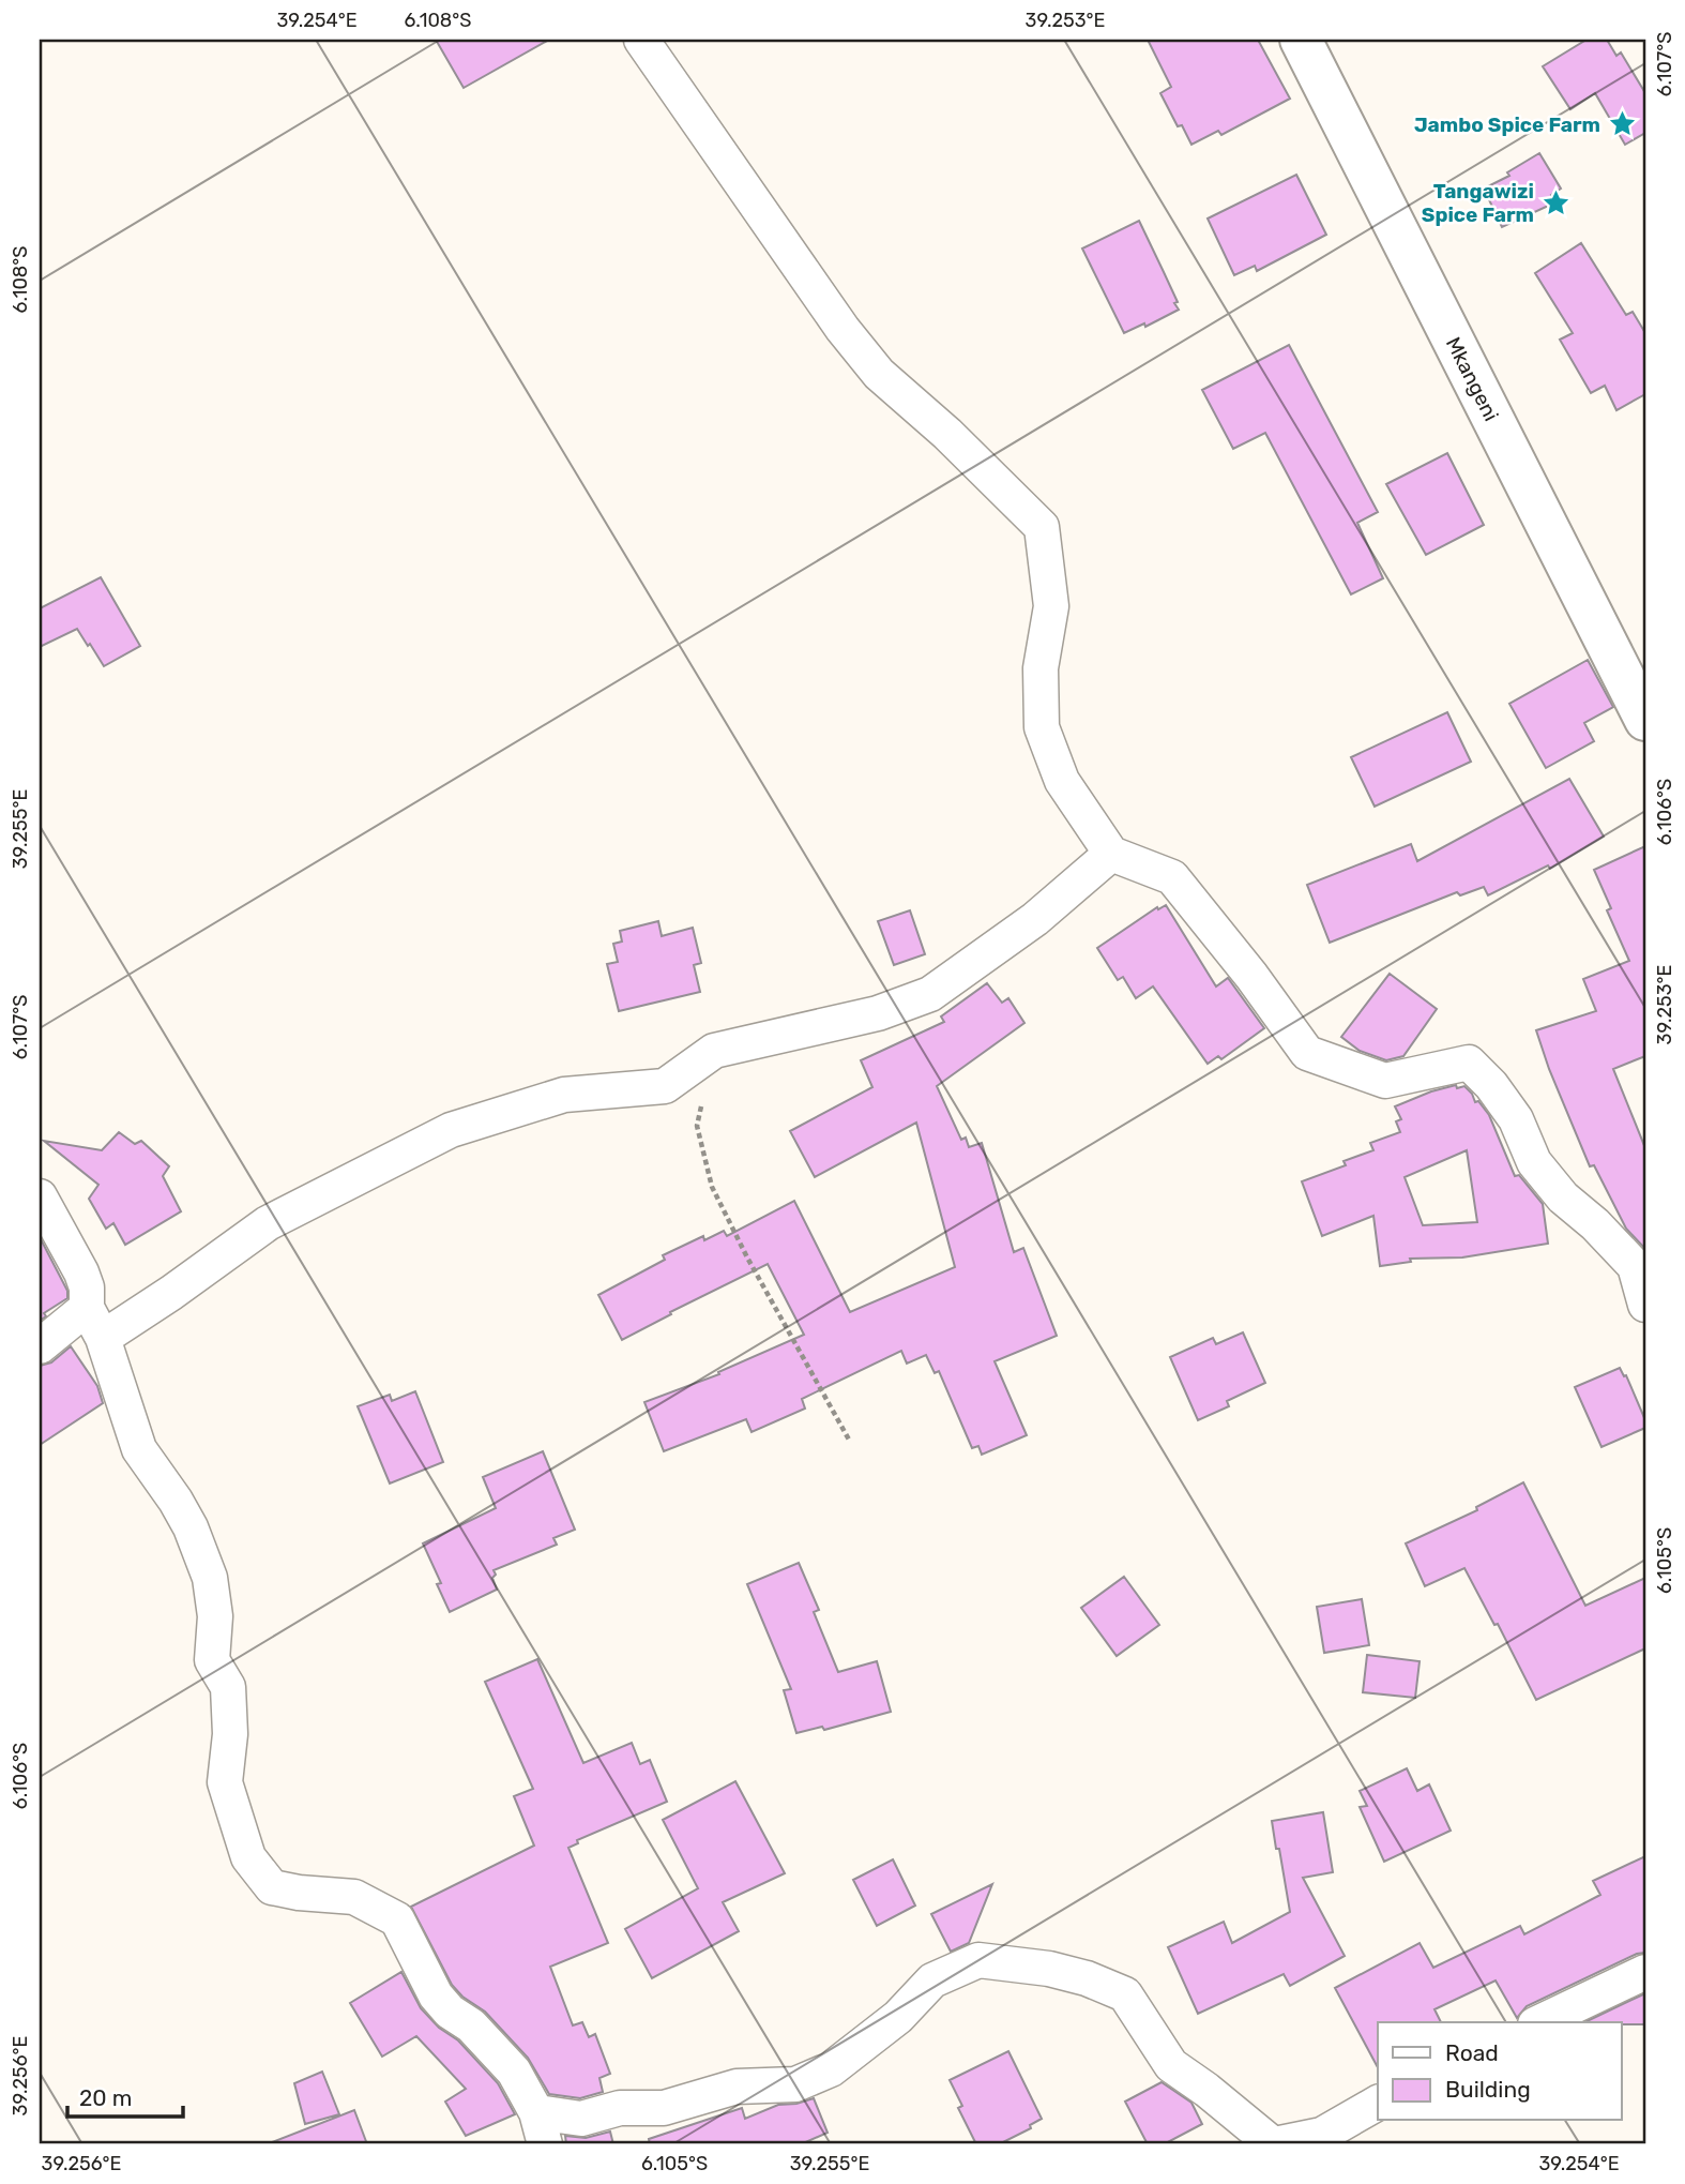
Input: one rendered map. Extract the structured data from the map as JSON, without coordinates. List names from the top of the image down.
{
  "streets": {
    "street": ["Mkangeni"]
  },
  "places": {
    "place": ["Jambo Spice Farm", "Tangawizi Spice Farm"]
  },
  "legend": ["Road", "Building"],
  "scale_bar": "20 m",
  "coordinates": [
    "39.254°E",
    "6.108°S",
    "39.253°E",
    "6.107°S",
    "6.106°S",
    "39.255°E",
    "6.105°S",
    "39.256°E"
  ]
}
